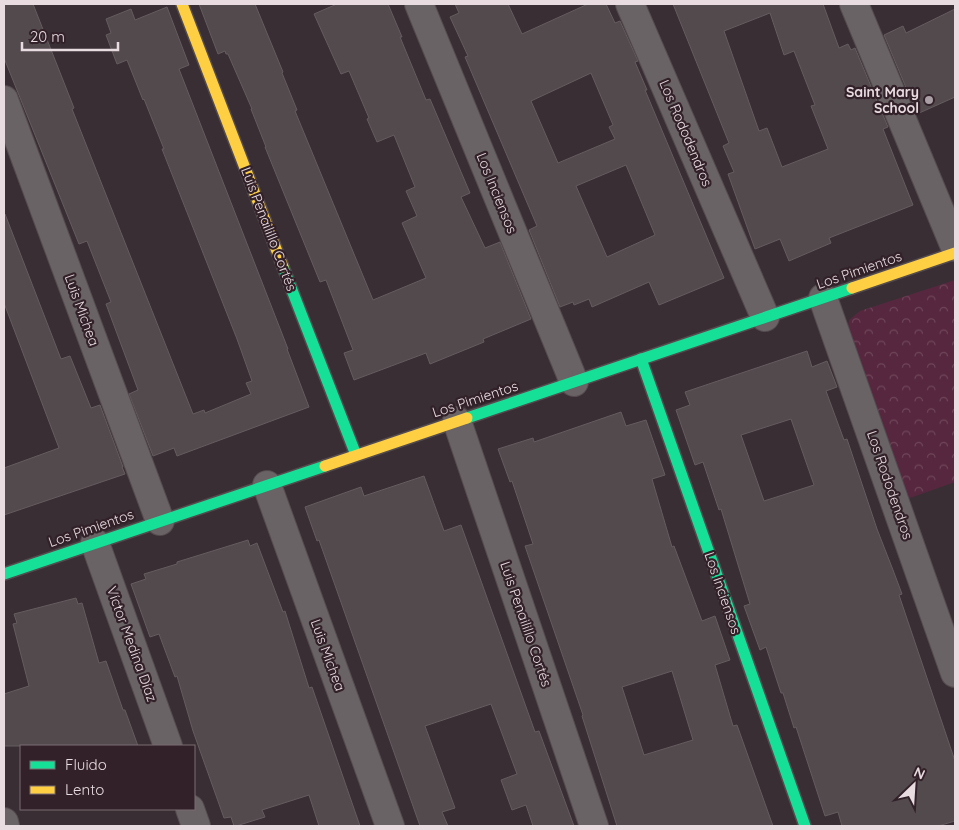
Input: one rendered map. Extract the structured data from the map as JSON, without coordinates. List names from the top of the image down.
{
  "streets": {
    "street": [
      "Los Rododendros",
      "Los Inciensos",
      "Luis Penailillo Cortés",
      "Los Pimientos",
      "Luis Michea",
      "Víctor Medina Díaz"
    ]
  },
  "crossings": [
    ["Los Rododendros", "Los Pimientos"],
    ["Los Inciensos", "Los Pimientos"],
    ["Luis Penailillo Cortés", "Los Pimientos"],
    ["Los Pimientos", "Luis Michea"],
    ["Los Pimientos", "Víctor Medina Díaz"]
  ],
  "places": ["Saint Mary School"],
  "legend": ["Fluido", "Lento"],
  "scale_bar": "20 m",
  "north": "top right"
}
